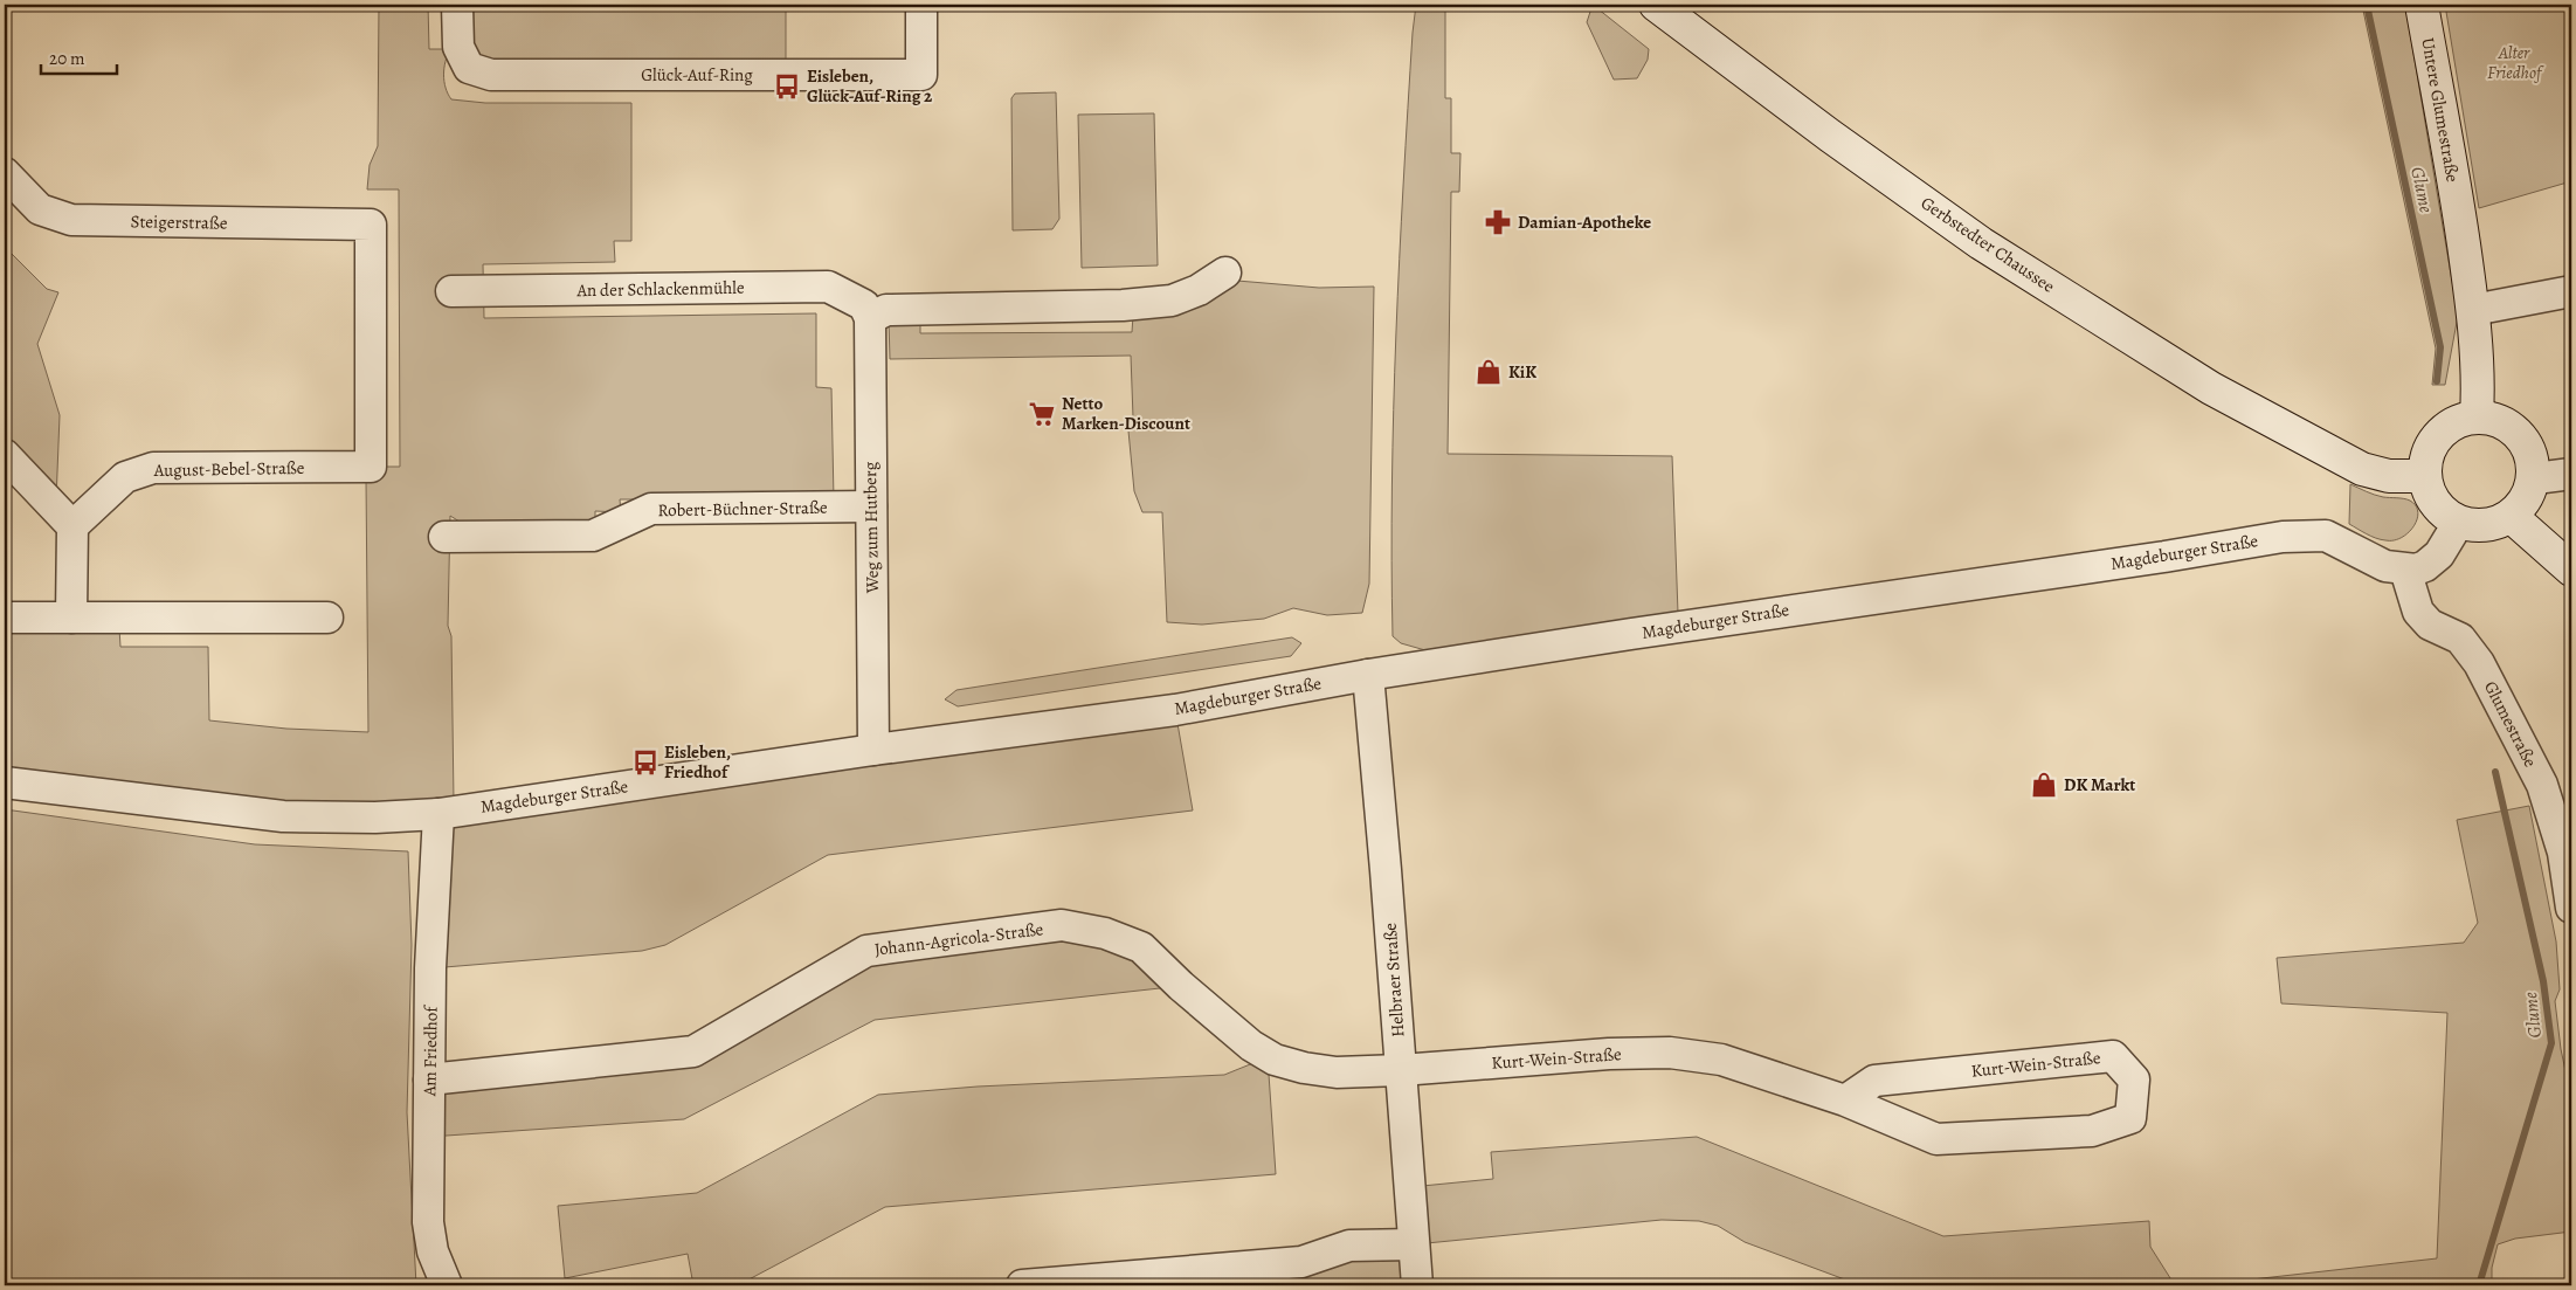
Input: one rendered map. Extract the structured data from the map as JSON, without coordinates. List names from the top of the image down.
{
  "streets": {
    "main road": ["Untere Glumestraße", "Gerbstedter Chaussee"],
    "street": [
      "Glück-Auf-Ring",
      "Steigerstraße",
      "An der Schlackenmühle",
      "August-Bebel-Straße",
      "Robert-Büchner-Straße",
      "Weg zum Hutberg",
      "Magdeburger Straße",
      "Glumestraße",
      "Johann-Agricola-Straße",
      "Helbraer Straße",
      "Am Friedhof",
      "Kurt-Wein-Straße"
    ]
  },
  "crossings": [
    ["Steigerstraße", "August-Bebel-Straße"],
    ["An der Schlackenmühle", "Weg zum Hutberg"],
    ["Robert-Büchner-Straße", "Weg zum Hutberg"],
    ["Weg zum Hutberg", "Magdeburger Straße"],
    ["Magdeburger Straße", "Glumestraße"],
    ["Magdeburger Straße", "Helbraer Straße"],
    ["Magdeburger Straße", "Am Friedhof"],
    ["Johann-Agricola-Straße", "Helbraer Straße"],
    ["Johann-Agricola-Straße", "Am Friedhof"],
    ["Johann-Agricola-Straße", "Kurt-Wein-Straße"],
    ["Helbraer Straße", "Kurt-Wein-Straße"]
  ],
  "water": ["Glume"],
  "parks": ["Alter Friedhof"],
  "places": {
    "bus stop": ["Eisleben, Glück-Auf-Ring 2", "Eisleben, Friedhof"],
    "pharmacy": ["Damian-Apotheke"],
    "shop": ["KiK", "DK Markt"],
    "supermarket": ["Netto Marken-Discount"]
  },
  "scale_bar": "20 m"
}
